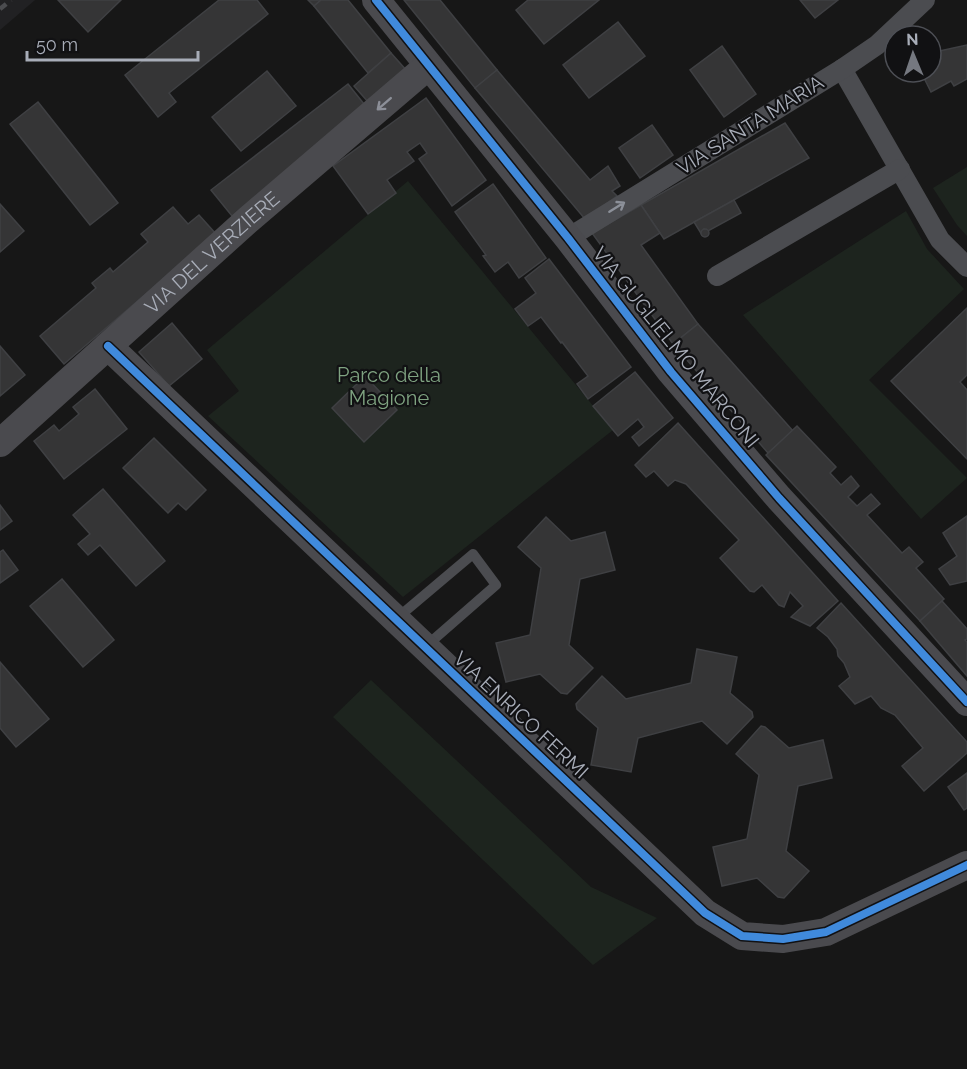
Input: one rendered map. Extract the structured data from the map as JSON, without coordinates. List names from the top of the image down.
{
  "streets": {
    "street": [
      "VIA SANTA MARIA",
      "VIA DEL VERZIERE",
      "VIA GUGLIELMO MARCONI",
      "VIA ENRICO FERMI"
    ]
  },
  "crossings": [
    ["VIA SANTA MARIA", "VIA GUGLIELMO MARCONI"],
    ["VIA DEL VERZIERE", "VIA GUGLIELMO MARCONI"],
    ["VIA DEL VERZIERE", "VIA ENRICO FERMI"]
  ],
  "one_way": ["VIA DEL VERZIERE"],
  "parks": ["Parco della Magione"],
  "scale_bar": "50 m",
  "north": "top"
}
